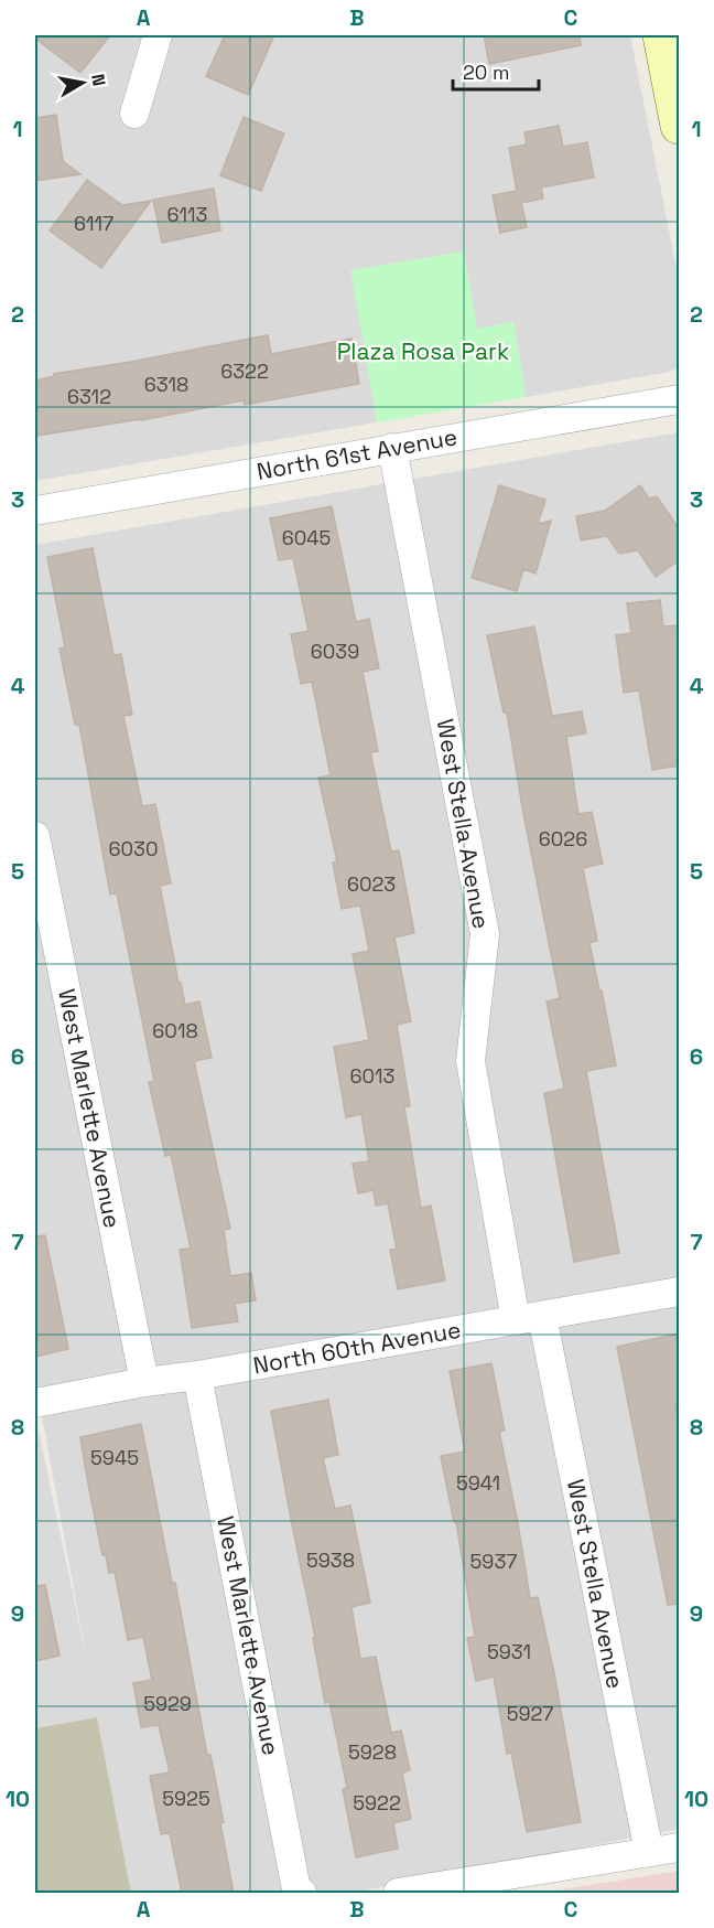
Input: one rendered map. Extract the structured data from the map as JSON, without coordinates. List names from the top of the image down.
{
  "streets": {
    "street": [
      "North 61st Avenue",
      "West Stella Avenue",
      "West Marlette Avenue",
      "North 60th Avenue"
    ]
  },
  "crossings": [
    ["North 61st Avenue", "West Stella Avenue"],
    ["West Stella Avenue", "North 60th Avenue"],
    ["West Marlette Avenue", "North 60th Avenue"]
  ],
  "parks": ["Plaza Rosa Park"],
  "house_numbers": [
    "6113",
    "6117",
    "6322",
    "6318",
    "6312",
    "6045",
    "6039",
    "6026",
    "6030",
    "6023",
    "6018",
    "6013",
    "5945",
    "5941",
    "5938",
    "5937",
    "5931",
    "5929",
    "5927",
    "5928",
    "5925",
    "5922"
  ],
  "scale_bar": "20 m",
  "north": "right",
  "grid": {
    "columns": ["A", "B", "C"],
    "rows": [
      "1",
      "2",
      "3",
      "4",
      "5",
      "6",
      "7",
      "8",
      "9",
      "10"
    ]
  }
}
